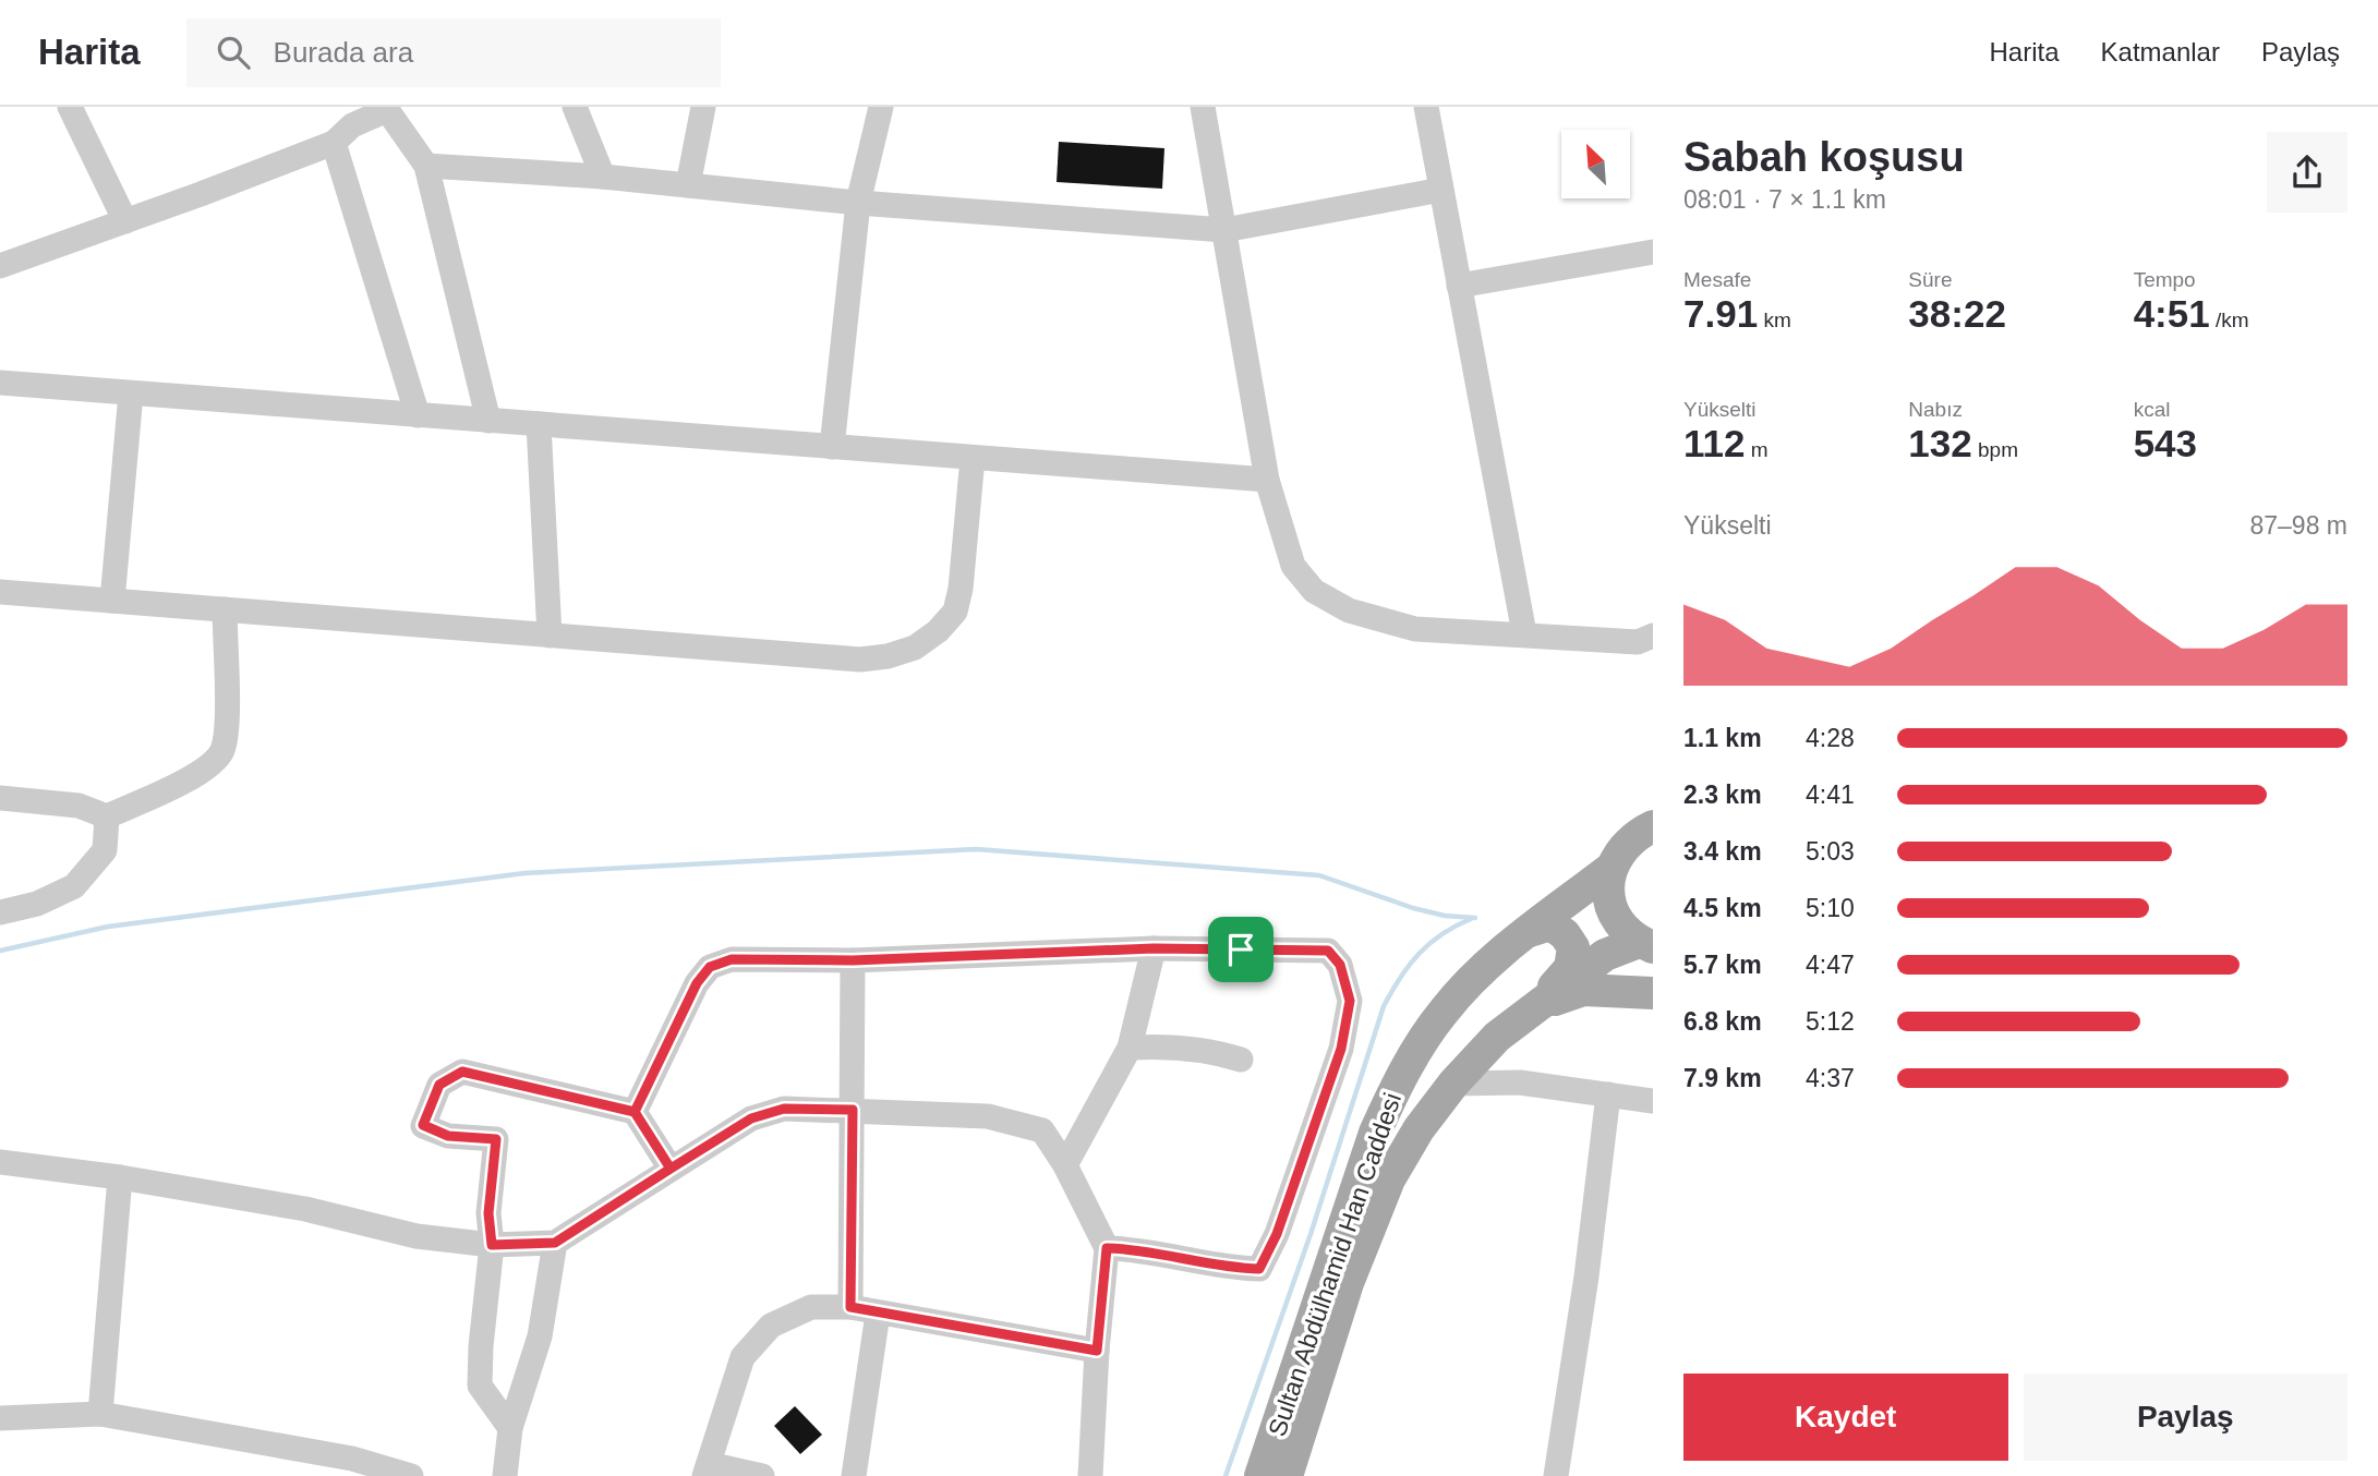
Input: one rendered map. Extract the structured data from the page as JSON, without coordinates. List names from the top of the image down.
{
  "streets": {
    "main road": ["Sultan Abdülhamid Han Caddesi"]
  },
  "north": "top left",
  "page": {
    "header": "Harita",
    "search": "Burada ara",
    "nav": ["Harita", "Katmanlar", "Paylaş"],
    "heading": ["Sabah koşusu", "08:01 · 7 × 1.1 km"],
    "stats": [
      ["Mesafe", "7.91 km"],
      ["Süre", "38:22"],
      ["Tempo", "4:51 /km"],
      ["Yükselti", "112 m"],
      ["Nabız", "132 bpm"],
      ["kcal", "543"]
    ],
    "chart": ["Yükselti", "87–98 m"],
    "list": [
      {
        "name": "1.1 km",
        "note": "4:28"
      },
      {
        "name": "2.3 km",
        "note": "4:41"
      },
      {
        "name": "3.4 km",
        "note": "5:03"
      },
      {
        "name": "4.5 km",
        "note": "5:10"
      },
      {
        "name": "5.7 km",
        "note": "4:47"
      },
      {
        "name": "6.8 km",
        "note": "5:12"
      },
      {
        "name": "7.9 km",
        "note": "4:37"
      }
    ],
    "buttons": ["Kaydet", "Paylaş"]
  }
}
